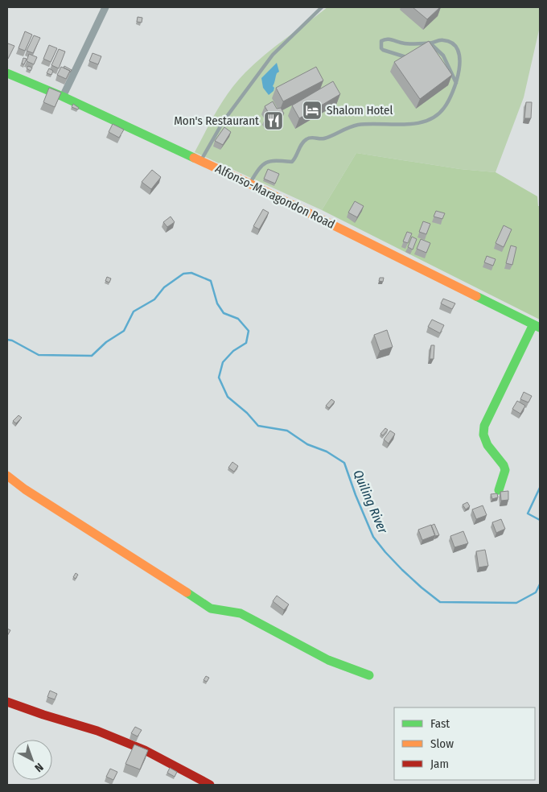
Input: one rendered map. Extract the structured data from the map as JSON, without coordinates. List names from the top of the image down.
{
  "streets": {
    "street": ["Alfonso-Maragondon Road"]
  },
  "water": ["Quiling River"],
  "places": {
    "hotel": ["Shalom Hotel"],
    "restaurant": ["Mon's Restaurant"]
  },
  "legend": ["Fast", "Slow", "Jam"],
  "north": "bottom right"
}
